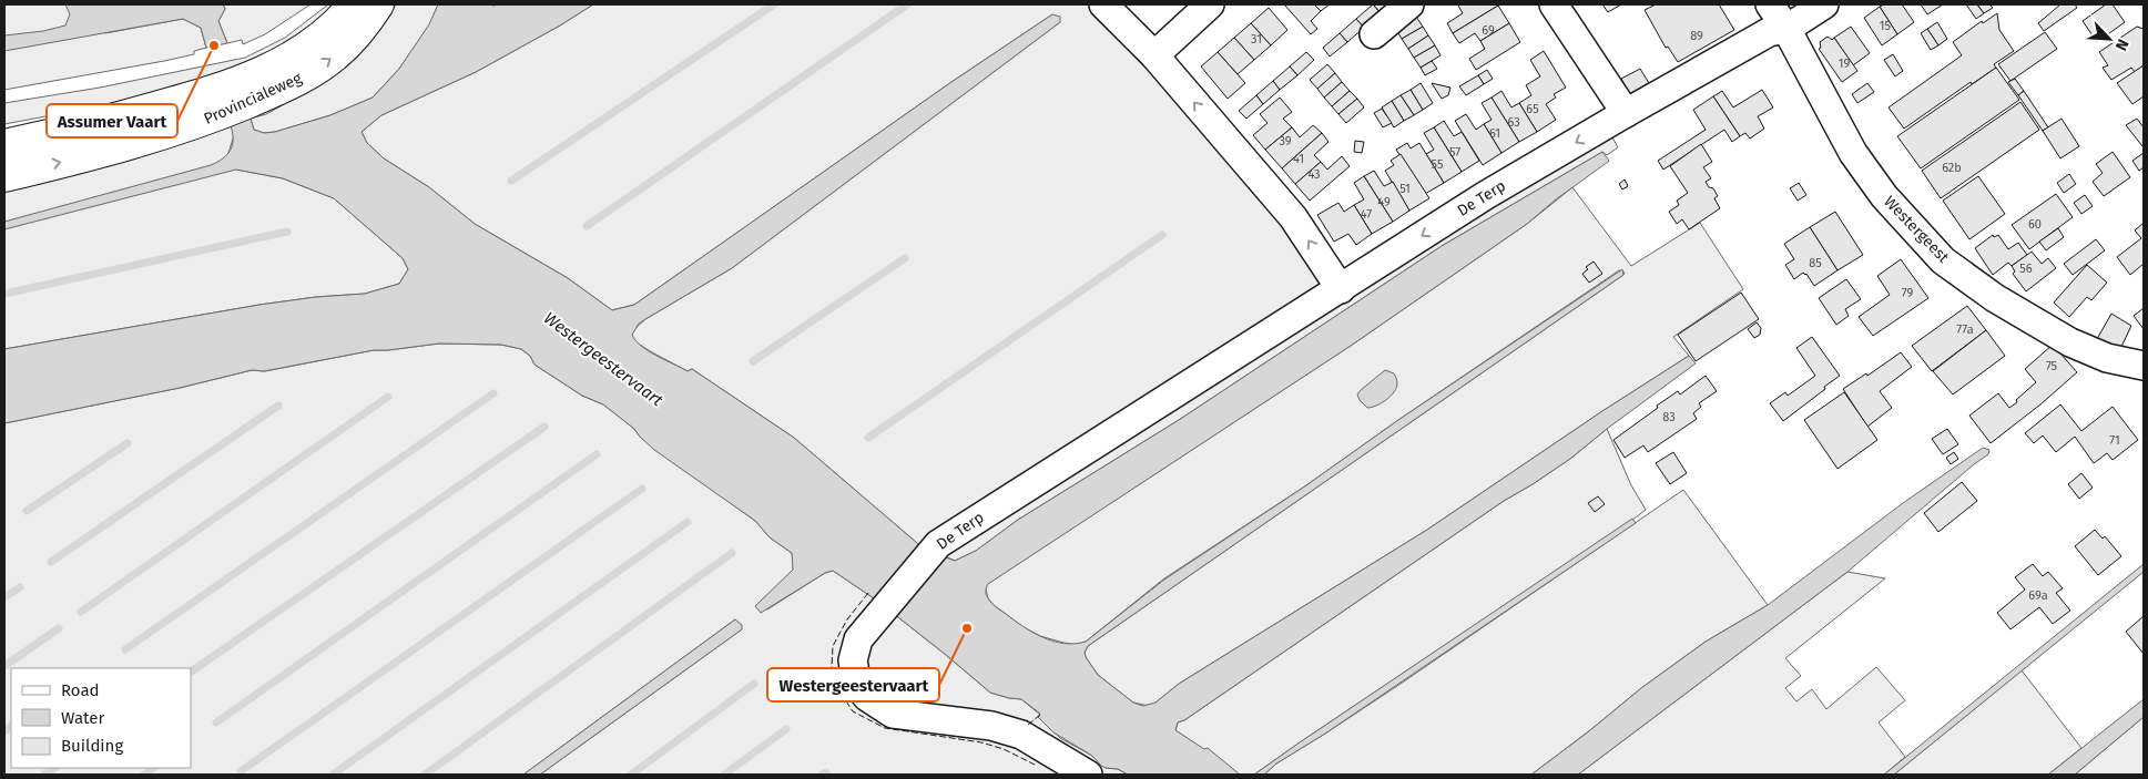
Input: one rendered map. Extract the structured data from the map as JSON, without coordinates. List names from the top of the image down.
{
  "streets": {
    "main road": ["Provincialeweg"],
    "street": ["De Terp", "Westergeest"]
  },
  "crossings": [
    ["De Terp", "Westergeest"]
  ],
  "water": ["Westergeestervaart"],
  "places": ["Assumer Vaart", "Westergeestervaart"],
  "house_numbers": [
    "15",
    "69",
    "89",
    "31",
    "19",
    "65",
    "63",
    "61",
    "39",
    "57",
    "41",
    "55",
    "62b",
    "43",
    "51",
    "49",
    "47",
    "60",
    "85",
    "56",
    "79",
    "77a",
    "75",
    "83",
    "71",
    "69a"
  ],
  "legend": ["Road", "Water", "Building"],
  "north": "bottom right"
}
